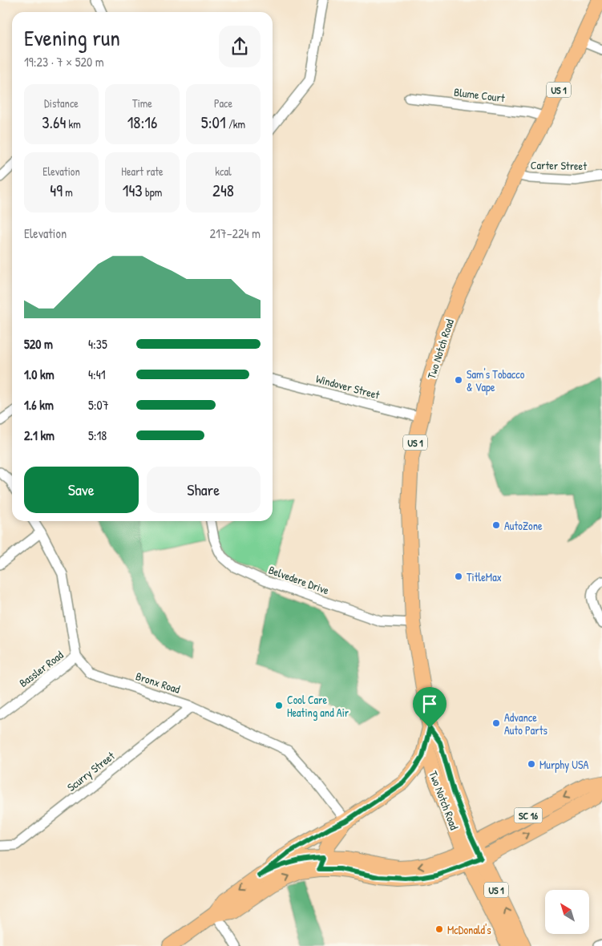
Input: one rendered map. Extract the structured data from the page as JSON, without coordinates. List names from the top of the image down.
{
  "streets": {
    "main road": ["US 1", "Two Notch Road", "SC 16"],
    "street": [
      "Blume Court",
      "Carter Street",
      "Windover Street",
      "Belvedere Drive",
      "Bassler Road",
      "Bronx Road",
      "Scurry Street"
    ]
  },
  "crossings": [
    ["Blume Court", "Two Notch Road"],
    ["Carter Street", "Two Notch Road"],
    ["Two Notch Road", "Windover Street"],
    ["Two Notch Road", "Belvedere Drive"],
    ["Two Notch Road", "SC 16"],
    ["Bassler Road", "Bronx Road"],
    ["Bronx Road", "Scurry Street"]
  ],
  "places": [
    "Sam's Tobacco & Vape",
    "AutoZone",
    "TitleMax",
    "Cool Care Heating and Air",
    "Advance Auto Parts",
    "Murphy USA",
    "McDonald's"
  ],
  "north": "top left",
  "page": {
    "heading": ["Evening run", "19:23 · 7 × 520 m"],
    "stats": [
      ["Distance", "3.64 km"],
      ["Time", "18:16"],
      ["Pace", "5:01 /km"],
      ["Elevation", "49 m"],
      ["Heart rate", "143 bpm"],
      ["kcal", "248"]
    ],
    "chart": ["Elevation", "217–224 m"],
    "list": [
      {
        "name": "520 m",
        "note": "4:35"
      },
      {
        "name": "1.0 km",
        "note": "4:41"
      },
      {
        "name": "1.6 km",
        "note": "5:07"
      },
      {
        "name": "2.1 km",
        "note": "5:18"
      }
    ],
    "buttons": ["Save", "Share"]
  }
}
